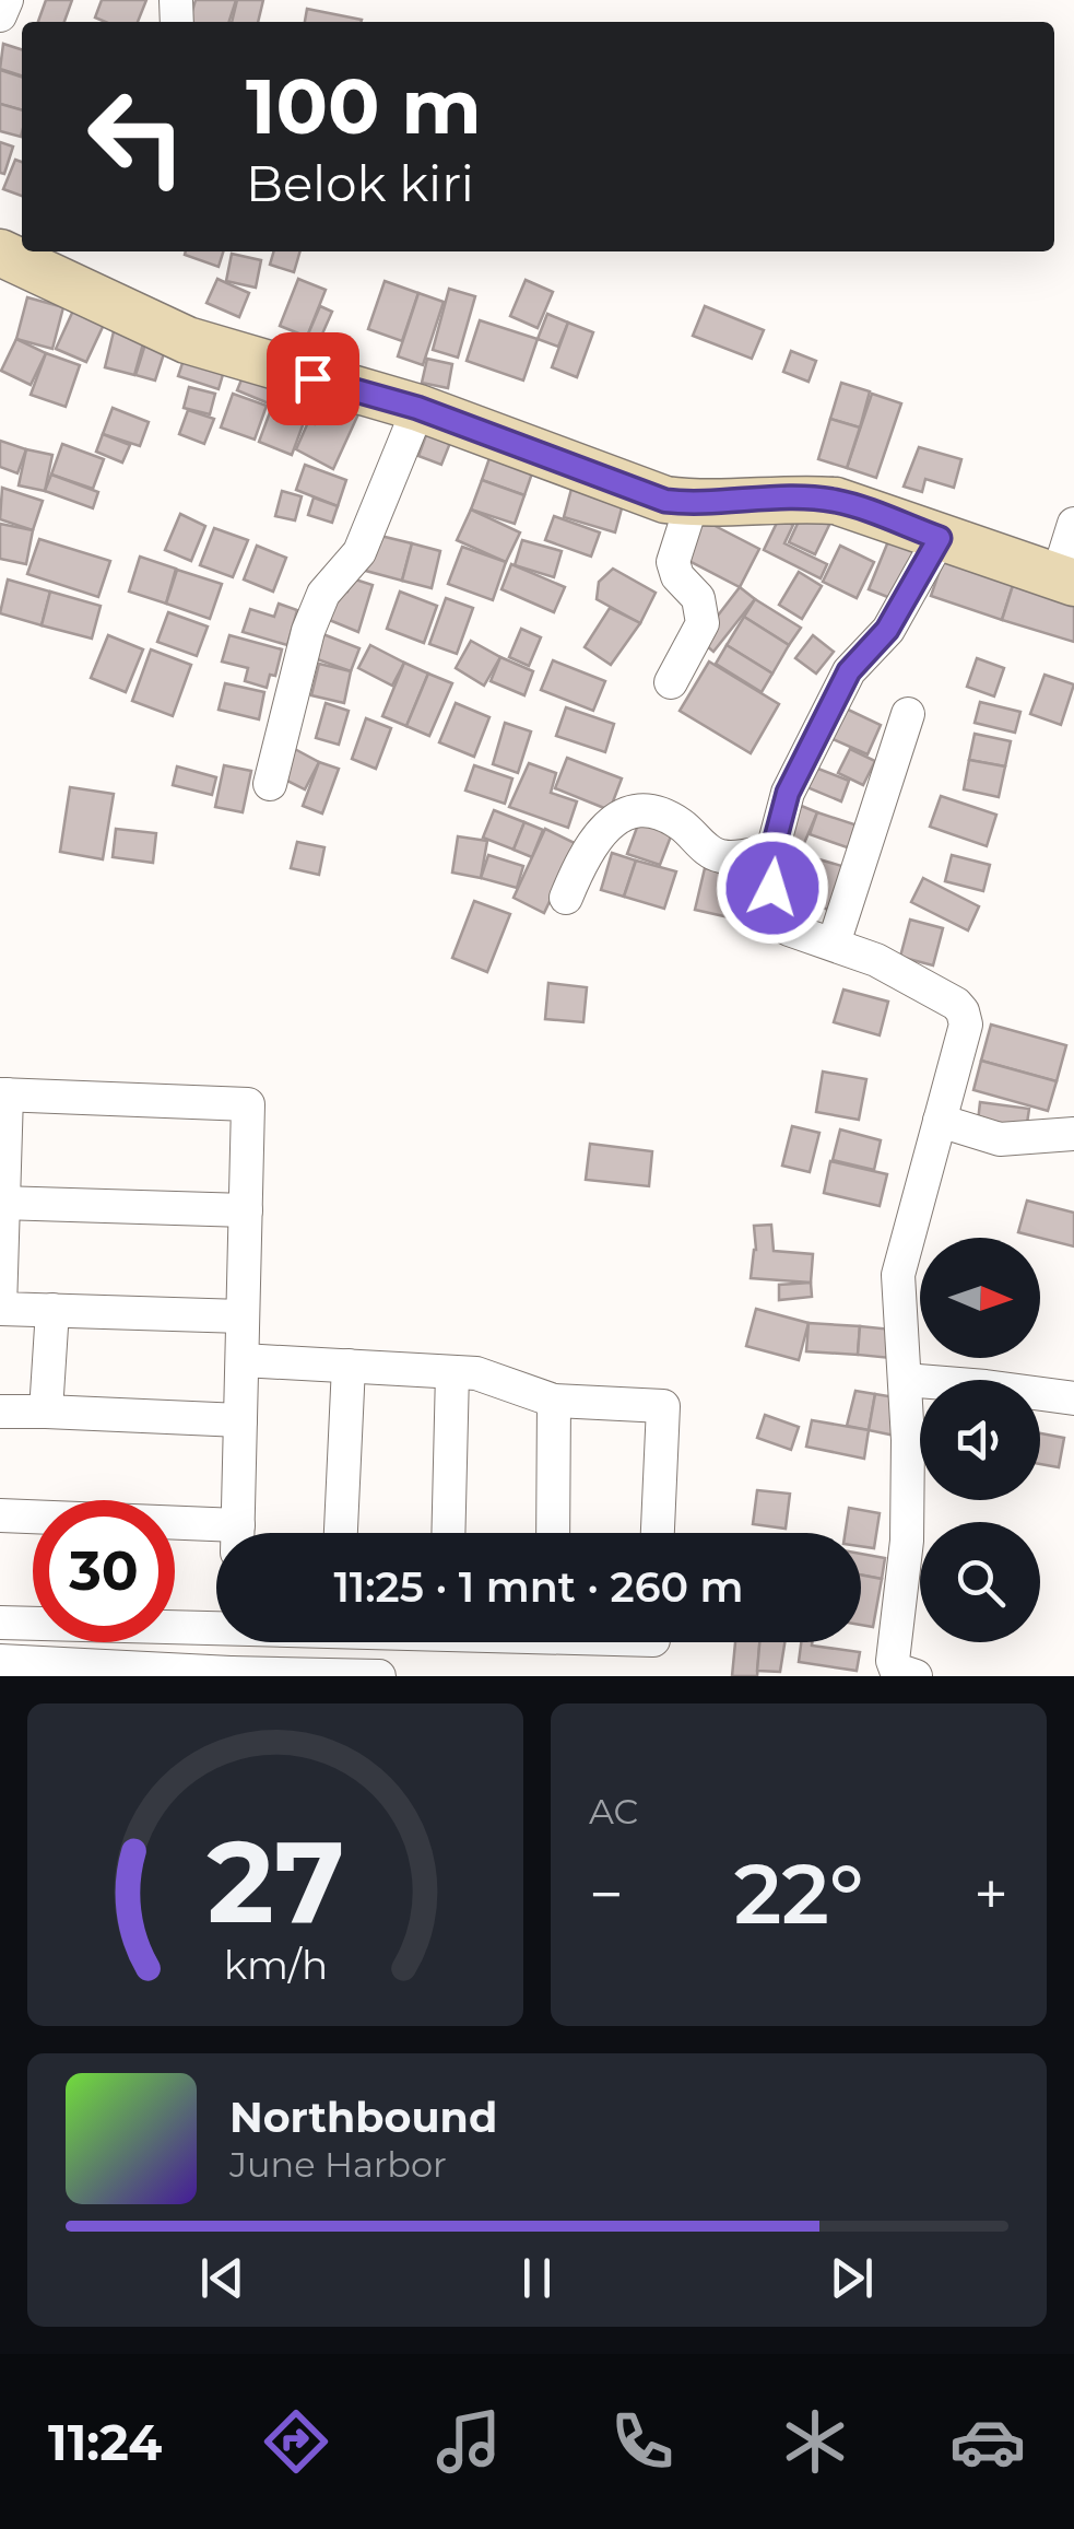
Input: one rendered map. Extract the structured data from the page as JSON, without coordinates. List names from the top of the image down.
{
  "north": "right",
  "page": {
    "turn": ["100 m", "Belok kiri"],
    "limit": "30",
    "trip": "11:25 · 1 mnt · 260 m",
    "tile": "AC",
    "heat": ["−", "22°", "+"],
    "song": ["Northbound", "June Harbor"],
    "tabs": "11:24",
    "gauge": ["27", "km/h"]
  }
}
